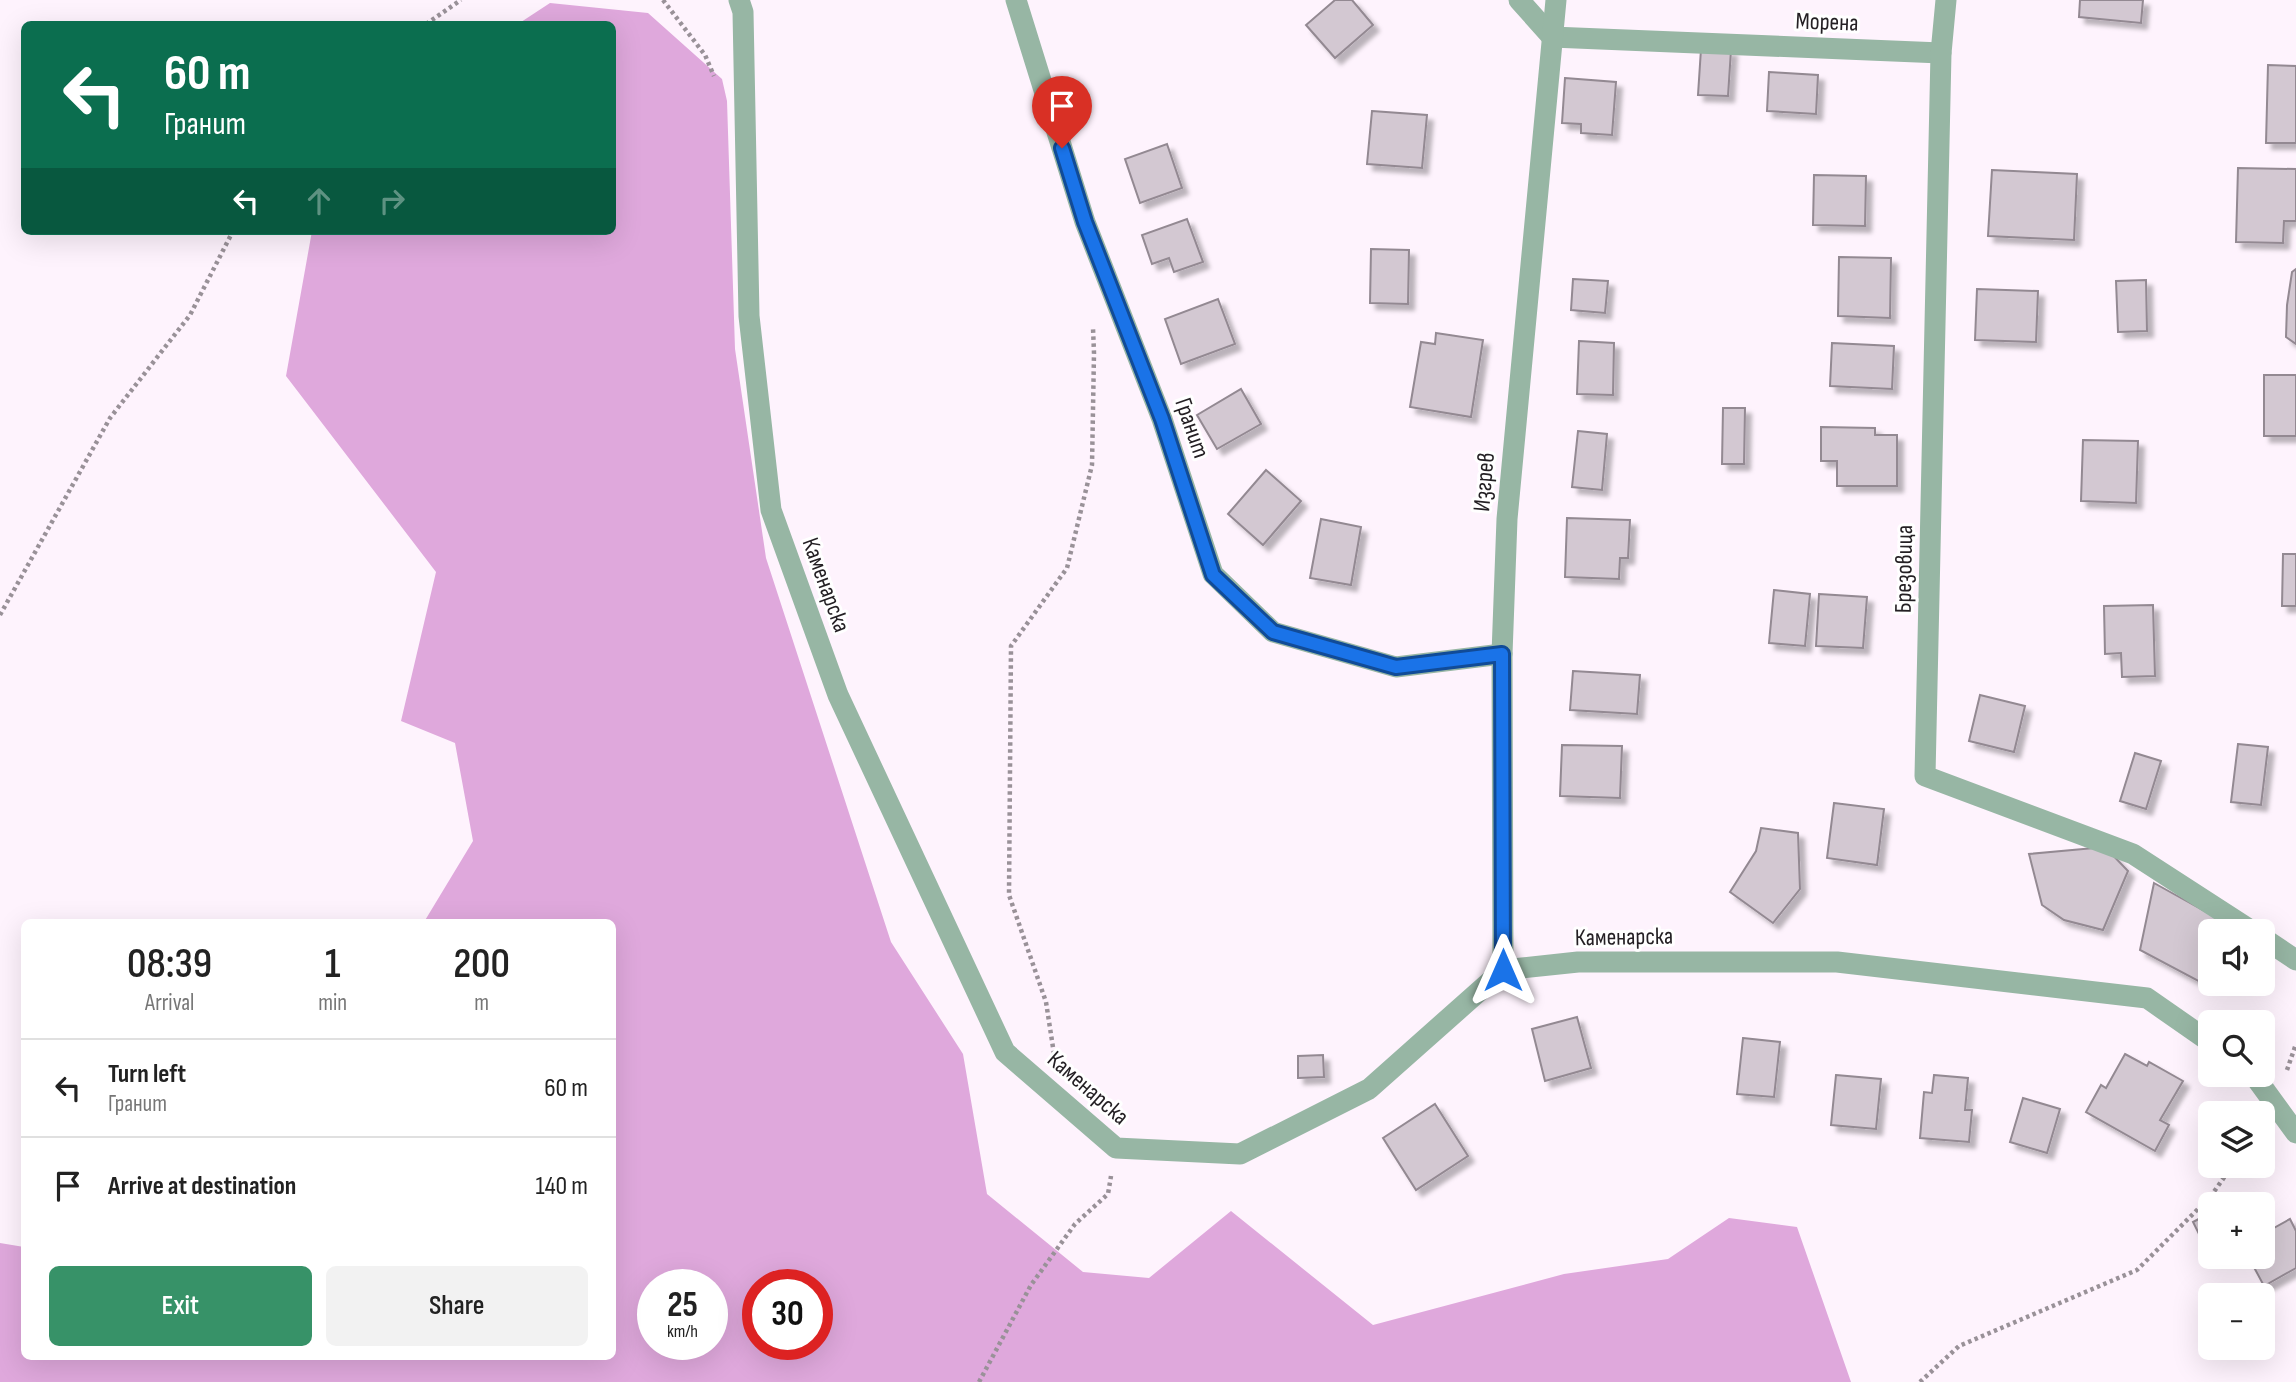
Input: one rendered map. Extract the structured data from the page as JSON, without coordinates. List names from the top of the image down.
{
  "streets": {
    "street": [
      "Морена",
      "Гранит",
      "Изгрев",
      "Брезовица",
      "Каменарска"
    ]
  },
  "crossings": [
    ["Морена", "Изгрев"],
    ["Морена", "Брезовица"],
    ["Гранит", "Изгрев"],
    ["Изгрев", "Каменарска"]
  ],
  "page": {
    "turn": ["60 m", "Гранит"],
    "map_buttons": ["+", "−"],
    "eta": [
      "08:39",
      "Arrival",
      "1",
      "min",
      "200",
      "m"
    ],
    "list": [
      {
        "name": "Turn left",
        "note": "Гранит",
        "value": "60 m"
      },
      {
        "name": "Arrive at destination",
        "value": "140 m"
      }
    ],
    "buttons": ["Exit", "Share"],
    "speed": "25 km/h",
    "limit": "30"
  }
}
